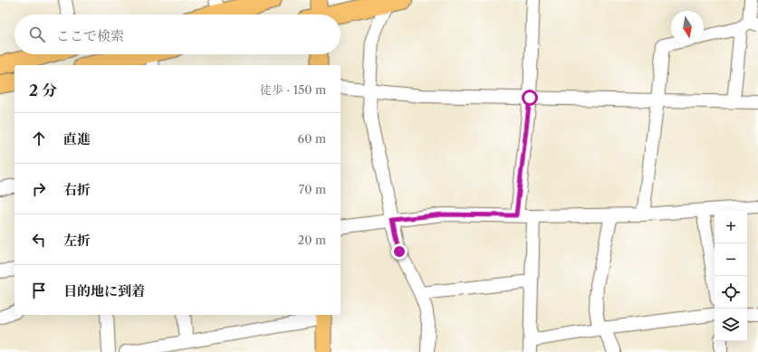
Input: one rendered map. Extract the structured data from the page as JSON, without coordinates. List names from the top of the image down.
{
  "north": "bottom",
  "page": {
    "search": "ここで検索",
    "heading": ["2 分", "徒歩 · 150 m"],
    "list": [
      ["直進", "60 m"],
      ["右折", "70 m"],
      ["左折", "20 m"],
      "目的地に到着"
    ],
    "map_buttons": ["+", "−"]
  }
}
